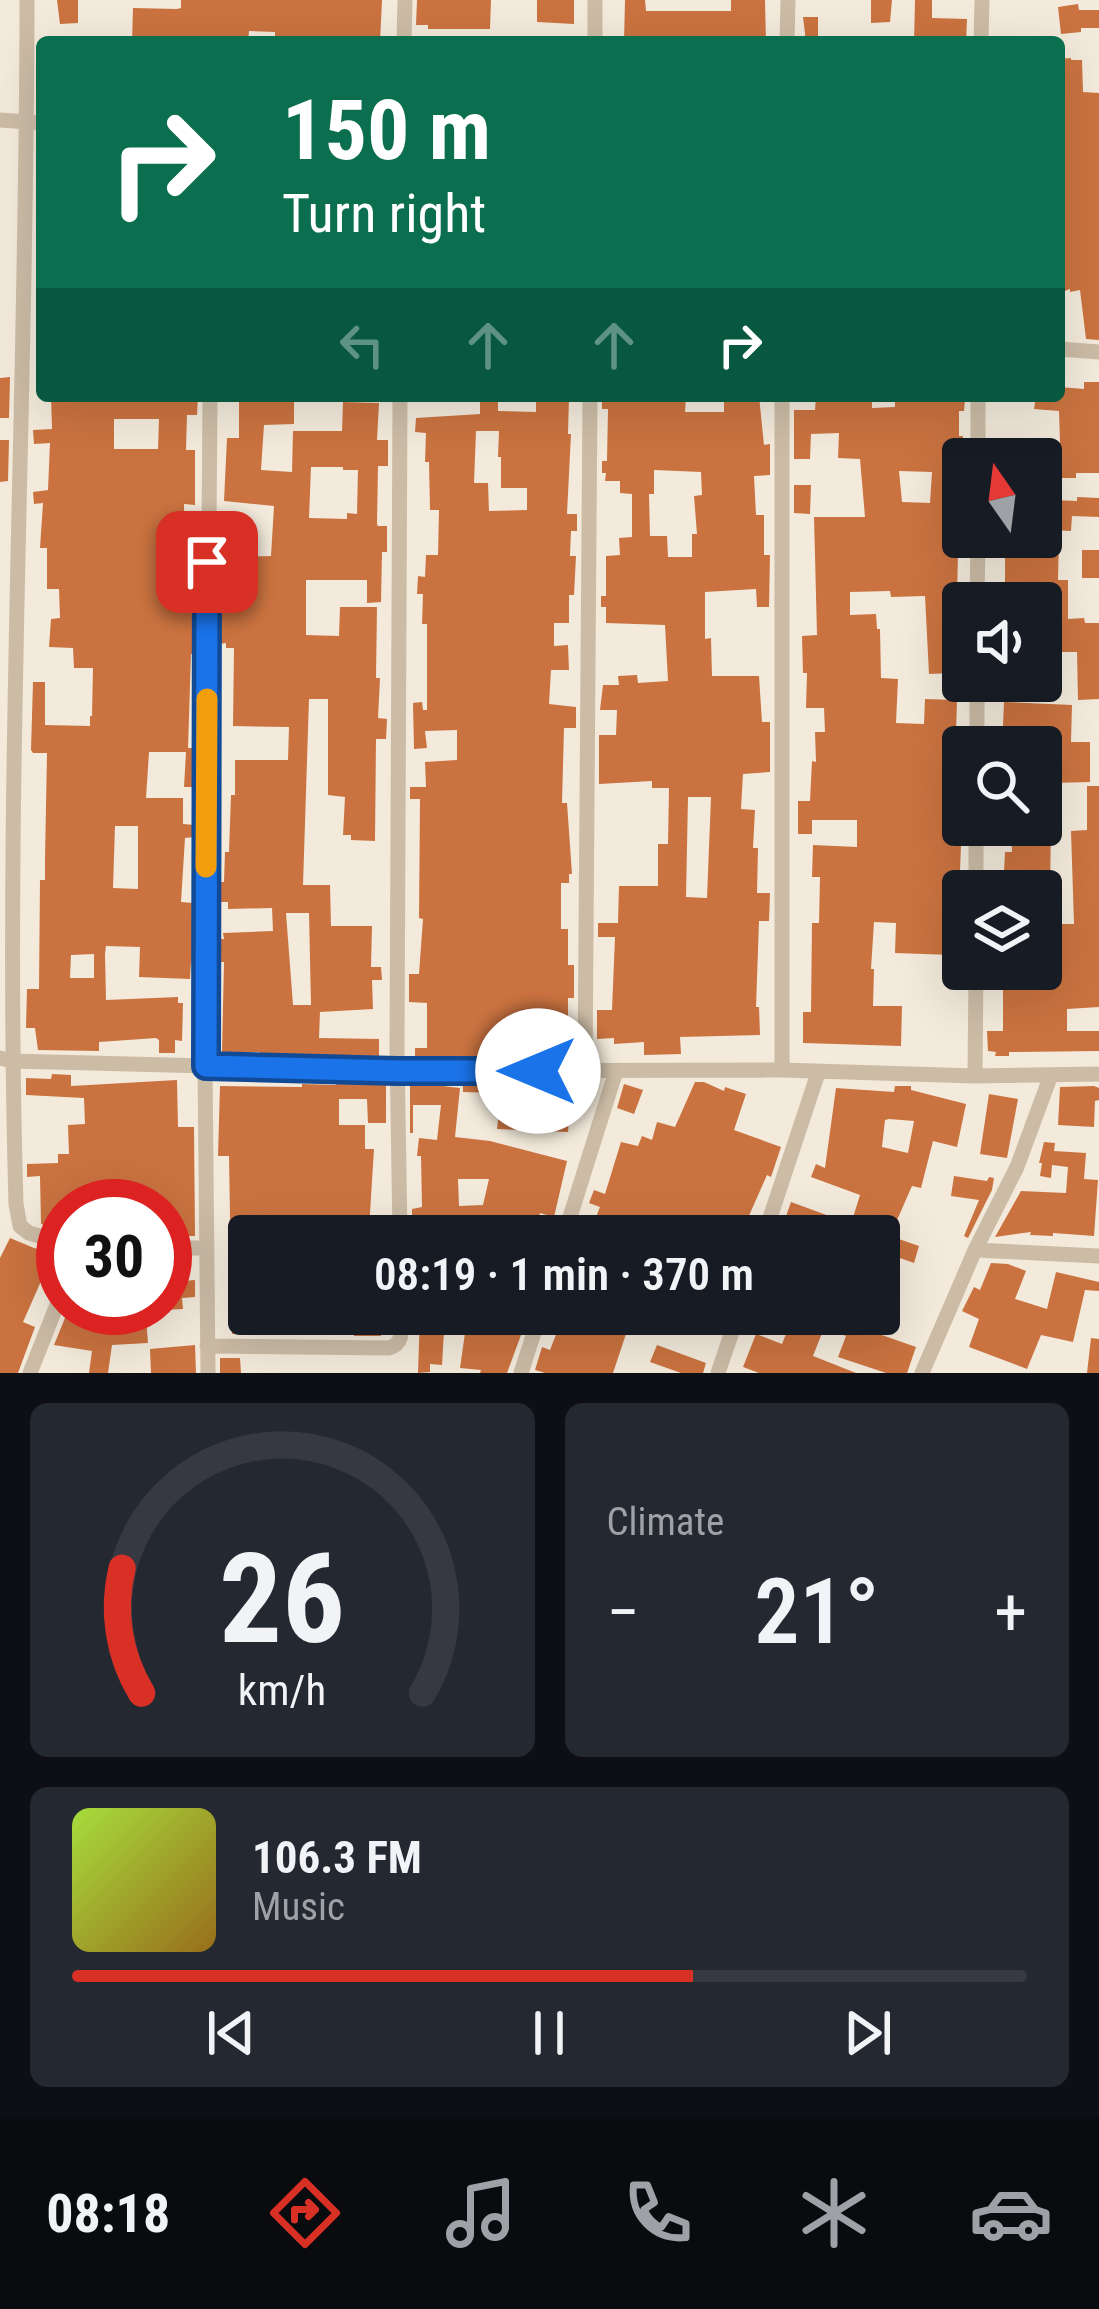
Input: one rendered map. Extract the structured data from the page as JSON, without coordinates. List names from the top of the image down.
{
  "north": "top",
  "page": {
    "turn": ["150 m", "Turn right"],
    "limit": "30",
    "trip": "08:19 · 1 min · 370 m",
    "tile": "Climate",
    "heat": ["−", "21°", "+"],
    "song": ["106.3 FM", "Music"],
    "tabs": "08:18",
    "gauge": ["26", "km/h"]
  }
}
